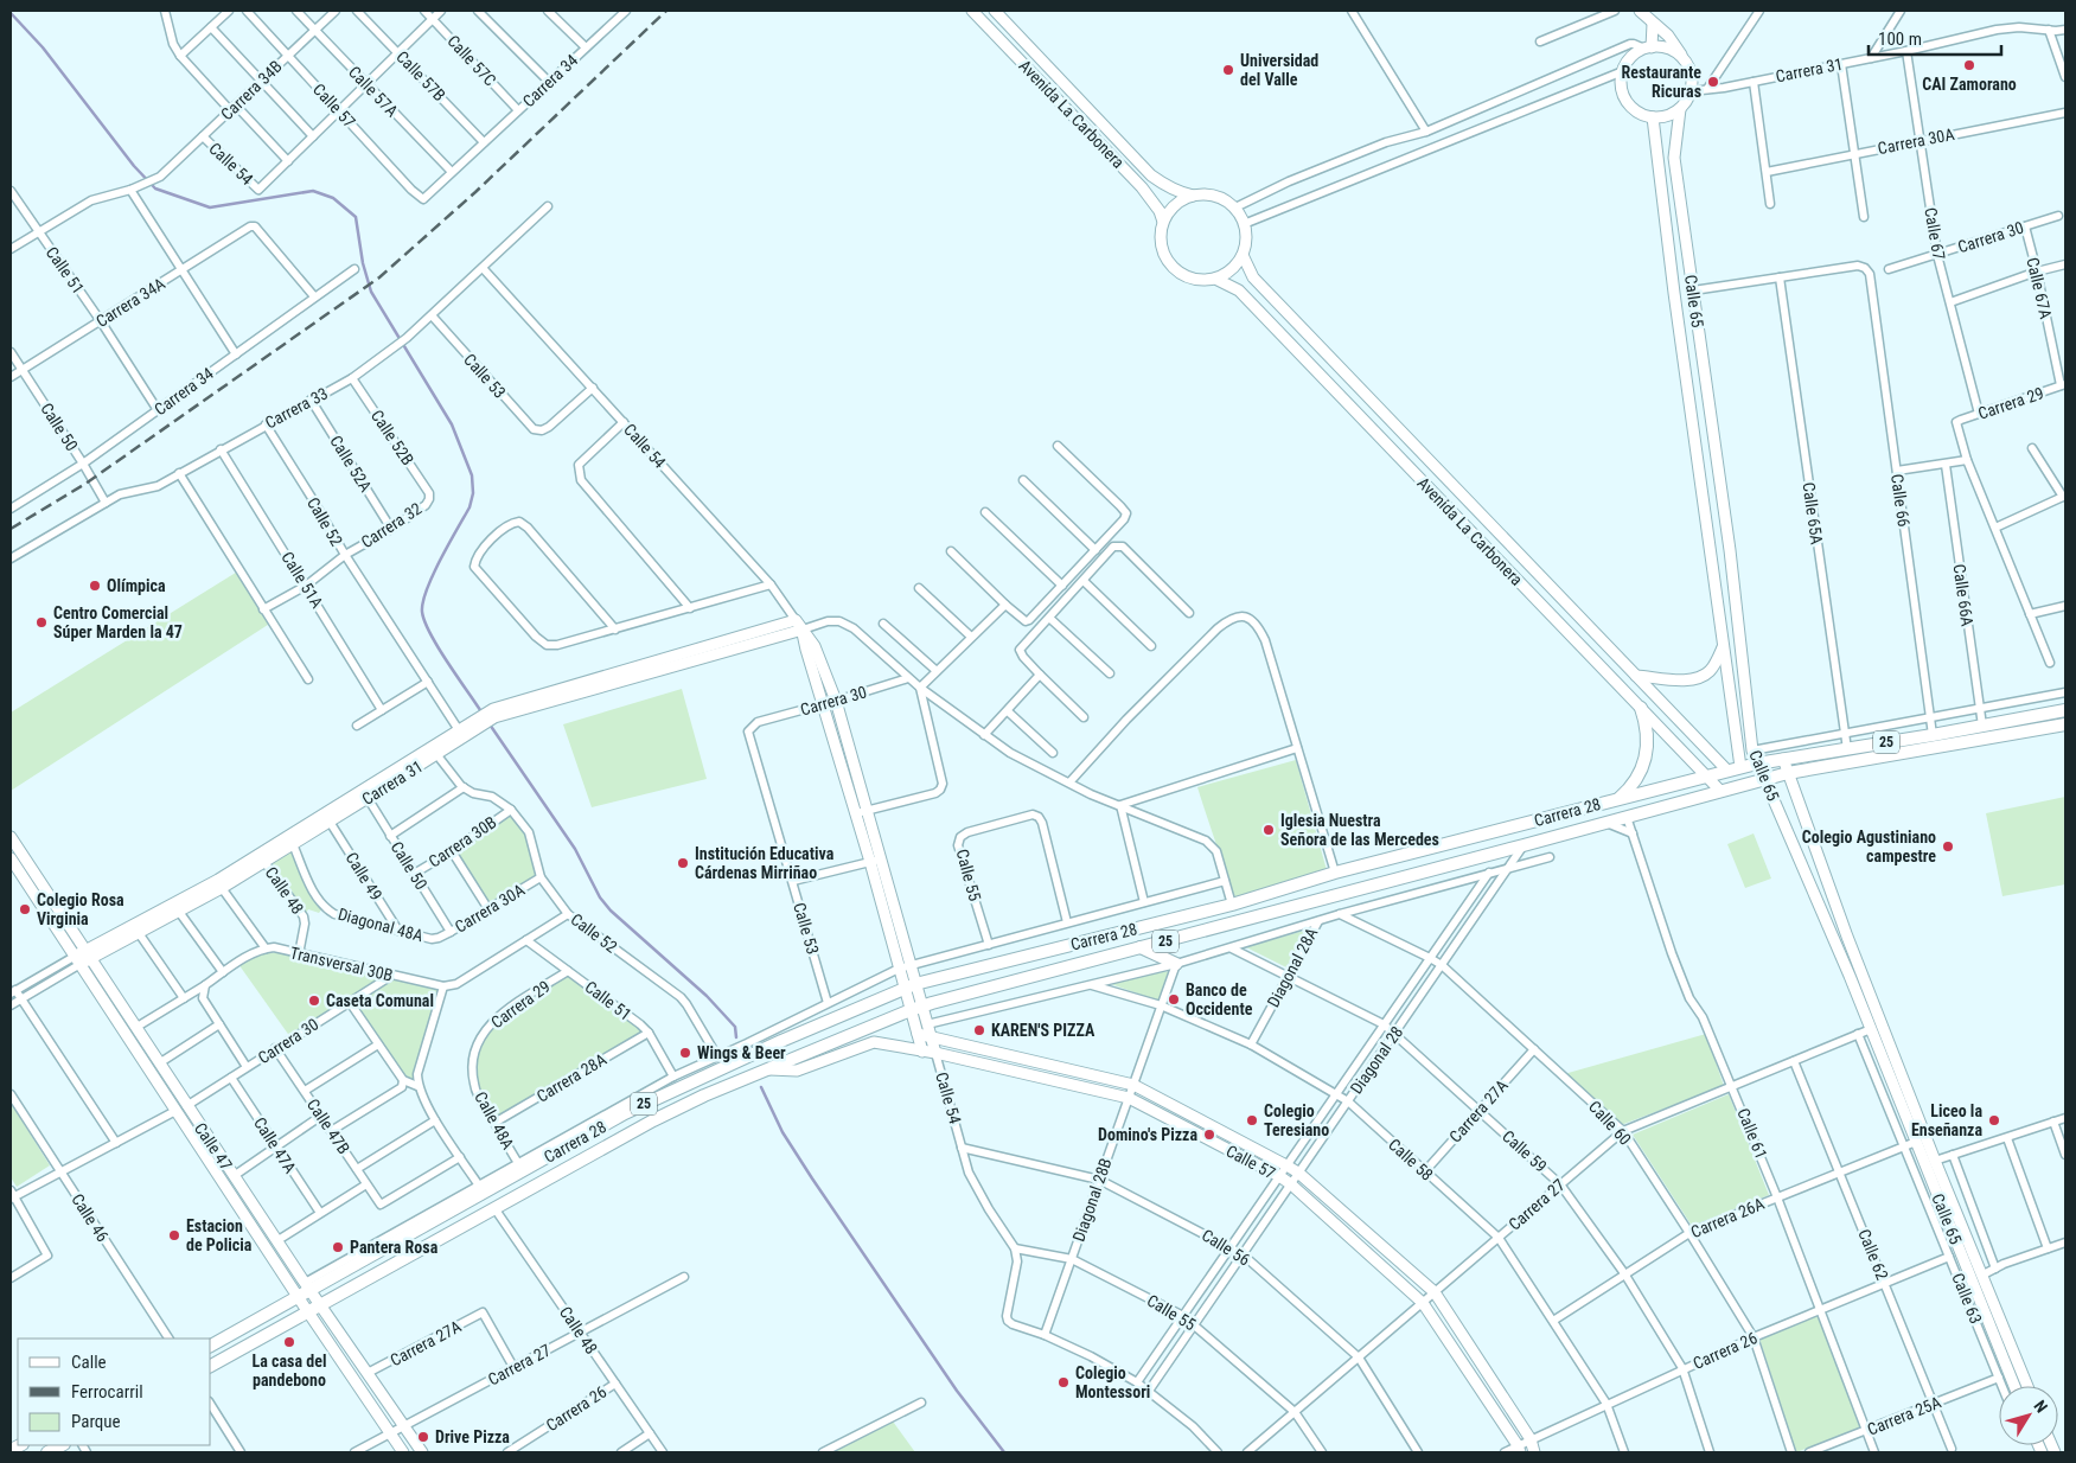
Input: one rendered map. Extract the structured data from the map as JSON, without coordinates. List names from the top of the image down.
{
  "streets": {
    "main road": ["25", "Carrera 28"],
    "street": [
      "Calle 57C",
      "Carrera 31",
      "Calle 57B",
      "Carrera 34",
      "Carrera 34B",
      "Calle 57A",
      "Calle 57",
      "Avenida La Carbonera",
      "Carrera 30A",
      "Calle 54",
      "Calle 67",
      "Carrera 30",
      "Calle 51",
      "Calle 67A",
      "Calle 65",
      "Carrera 34A",
      "Calle 53",
      "Carrera 29",
      "Carrera 33",
      "Calle 50",
      "Calle 52B",
      "Calle 52A",
      "Calle 66",
      "Calle 65A",
      "Calle 52",
      "Carrera 32",
      "Calle 51A",
      "Calle 66A",
      "Carrera 30B",
      "Calle 55",
      "Calle 49",
      "Calle 48",
      "Diagonal 48A",
      "Transversal 30B",
      "Diagonal 28A",
      "Diagonal 28",
      "Carrera 28A",
      "Carrera 27A",
      "Calle 48A",
      "Calle 60",
      "Calle 47B",
      "Calle 61",
      "Calle 47A",
      "Calle 47",
      "Calle 59",
      "Calle 58",
      "Diagonal 28B",
      "Carrera 27",
      "Calle 46",
      "Carrera 26A",
      "Calle 56",
      "Calle 62",
      "Calle 63",
      "Carrera 26",
      "Carrera 25A"
    ]
  },
  "crossings": [
    ["Calle 57C", "Carrera 34"],
    ["Carrera 31", "Calle 54"],
    ["Carrera 31", "Calle 67"],
    ["Carrera 31", "Calle 65"],
    ["Carrera 31", "Calle 50"],
    ["Carrera 31", "Calle 52"],
    ["Carrera 31", "Calle 49"],
    ["Carrera 31", "Calle 48"],
    ["Carrera 31", "Diagonal 48A"],
    ["Carrera 31", "Calle 47"],
    ["Calle 57B", "Carrera 34"],
    ["Carrera 34", "Calle 57A"],
    ["Carrera 34", "Calle 57"],
    ["Carrera 34", "Calle 51"],
    ["Carrera 34", "Carrera 34A"],
    ["Carrera 34", "Calle 50"],
    ["Carrera 34B", "Calle 57A"],
    ["Carrera 34B", "Calle 57"],
    ["Carrera 34B", "Calle 54"],
    ["Carrera 34B", "Calle 51"],
    ["Calle 57", "Calle 54"],
    ["Calle 57", "Carrera 28"],
    ["Calle 57", "Diagonal 28"],
    ["Calle 57", "Diagonal 28B"],
    ["Calle 57", "Carrera 27"],
    ["Calle 57", "Carrera 26"],
    ["Avenida La Carbonera", "Carrera 28"],
    ["Carrera 30A", "Calle 67"],
    ["Carrera 30A", "Calle 50"],
    ["Carrera 30A", "Calle 52"],
    ["Carrera 30A", "Diagonal 48A"],
    ["Calle 54", "Carrera 30"],
    ["Calle 54", "Calle 53"],
    ["Calle 54", "Carrera 33"],
    ["Calle 54", "Carrera 28"],
    ["Calle 54", "Calle 55"],
    ["Calle 54", "Calle 56"],
    ["Calle 67", "Carrera 30"],
    ["Calle 67", "Carrera 29"],
    ["Carrera 30", "Calle 67A"],
    ["Carrera 30", "Calle 53"],
    ["Carrera 30", "Transversal 30B"],
    ["Carrera 30", "Calle 47B"],
    ["Carrera 30", "Calle 47A"],
    ["Carrera 30", "Calle 47"],
    ["Carrera 30", "Calle 46"],
    ["Calle 51", "Carrera 34A"],
    ["Calle 51", "Carrera 29"],
    ["Calle 51", "Carrera 28"],
    ["Calle 51", "Carrera 28A"],
    ["Calle 67A", "Carrera 29"],
    ["Calle 65", "Carrera 28"],
    ["Calle 65", "Carrera 27"],
    ["Calle 65", "Carrera 26A"],
    ["Carrera 34A", "Calle 50"],
    ["Calle 53", "Carrera 33"],
    ["Calle 53", "Carrera 28"],
    ["Carrera 29", "Calle 48A"],
    ["Carrera 33", "Calle 50"],
    ["Carrera 33", "Calle 52B"],
    ["Carrera 33", "Calle 52A"],
    ["Carrera 33", "Calle 52"],
    ["Carrera 33", "Calle 51A"],
    ["Calle 50", "Carrera 30B"],
    ["Calle 52B", "Carrera 32"],
    ["Calle 52A", "Carrera 32"],
    ["Calle 66", "Calle 65A"],
    ["Calle 66", "Carrera 28"],
    ["Calle 65A", "Carrera 28"],
    ["Calle 52", "Carrera 32"],
    ["Calle 52", "Carrera 28"],
    ["Calle 52", "Carrera 30B"],
    ["Carrera 32", "Calle 51A"],
    ["Calle 66A", "Carrera 28"],
    ["Carrera 28", "Calle 55"],
    ["Carrera 28", "Calle 48"],
    ["Carrera 28", "Diagonal 28"],
    ["Carrera 28", "Calle 48A"],
    ["Carrera 28", "Calle 61"],
    ["Carrera 28", "Calle 47"],
    ["Calle 55", "Diagonal 28"],
    ["Calle 55", "Diagonal 28B"],
    ["Calle 55", "Carrera 27"],
    ["Calle 49", "Diagonal 48A"],
    ["Calle 48", "Transversal 30B"],
    ["Calle 48", "Carrera 27"],
    ["Calle 48", "Carrera 26"],
    ["Diagonal 28A", "Calle 59"],
    ["Diagonal 28A", "Calle 58"],
    ["Diagonal 28", "Calle 60"],
    ["Diagonal 28", "Calle 59"],
    ["Diagonal 28", "Calle 58"],
    ["Diagonal 28", "Calle 56"],
    ["Carrera 28A", "Calle 48A"],
    ["Carrera 27A", "Calle 60"],
    ["Carrera 27A", "Calle 47"],
    ["Carrera 27A", "Calle 59"],
    ["Carrera 27A", "Calle 58"],
    ["Carrera 27A", "Carrera 27"],
    ["Calle 60", "Carrera 27"],
    ["Calle 60", "Carrera 26A"],
    ["Calle 60", "Carrera 26"],
    ["Calle 61", "Carrera 27"],
    ["Calle 61", "Carrera 26A"],
    ["Calle 61", "Carrera 26"],
    ["Calle 61", "Carrera 25A"],
    ["Calle 47", "Carrera 27"],
    ["Calle 59", "Carrera 27"],
    ["Calle 59", "Carrera 26A"],
    ["Calle 59", "Carrera 26"],
    ["Calle 58", "Diagonal 28B"],
    ["Calle 58", "Carrera 27"],
    ["Calle 58", "Carrera 26A"],
    ["Calle 58", "Carrera 26"],
    ["Diagonal 28B", "Calle 56"],
    ["Carrera 27", "Calle 56"],
    ["Carrera 27", "Calle 62"],
    ["Carrera 27", "Calle 63"],
    ["Carrera 26A", "Calle 62"],
    ["Carrera 26A", "Calle 63"],
    ["Calle 62", "Carrera 26"],
    ["Calle 62", "Carrera 25A"],
    ["Calle 63", "Carrera 26"],
    ["Calle 63", "Carrera 25A"]
  ],
  "places": [
    "CAI Zamorano",
    "Universidad del Valle",
    "Restaurante Ricuras",
    "Olímpica",
    "Centro Comercial Súper Marden la 47",
    "Iglesia Nuestra Señora de las Mercedes",
    "Colegio Agustiniano campestre",
    "Institución Educativa Cárdenas Mirriñao",
    "Colegio Rosa Virginia",
    "Banco de Occidente",
    "Caseta Comunal",
    "KAREN'S PIZZA",
    "Wings & Beer",
    "Colegio Teresiano",
    "Liceo la Enseñanza",
    "Domino's Pizza",
    "Estacion de Policia",
    "Pantera Rosa",
    "La casa del pandebono",
    "Colegio Montessori",
    "Drive Pizza"
  ],
  "legend": ["Calle", "Ferrocarril", "Parque"],
  "scale_bar": "100 m",
  "north": "top right"
}
